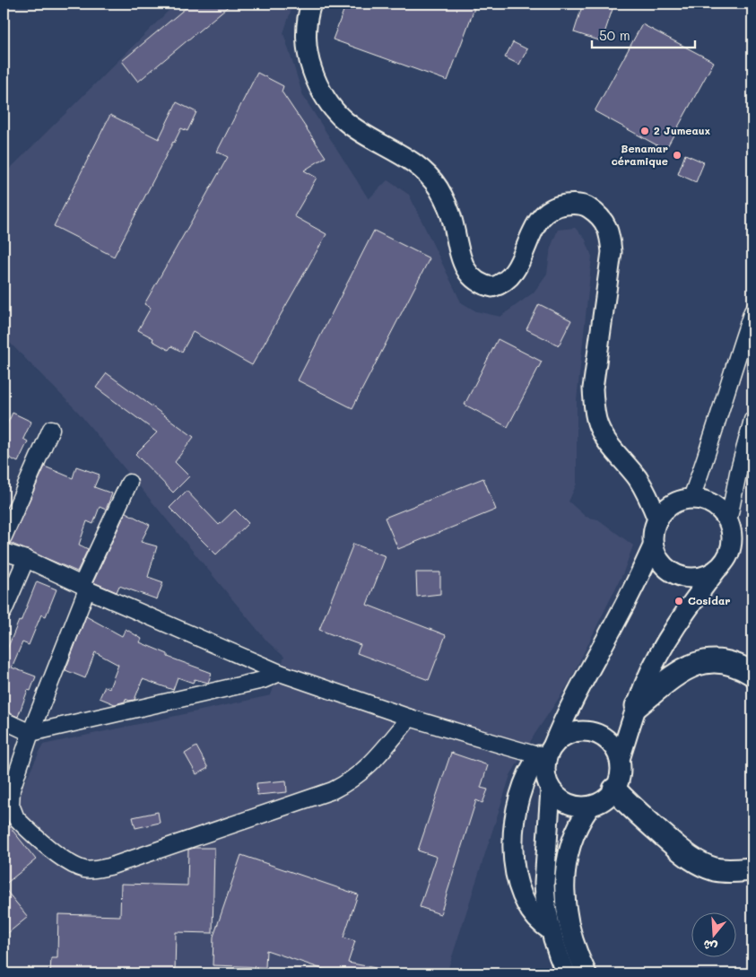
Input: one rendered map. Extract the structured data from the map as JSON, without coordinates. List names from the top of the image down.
{
  "places": ["2 Jumeaux", "Benamar céramique", "Cosidar"],
  "scale_bar": "50 m",
  "north": "bottom"
}
